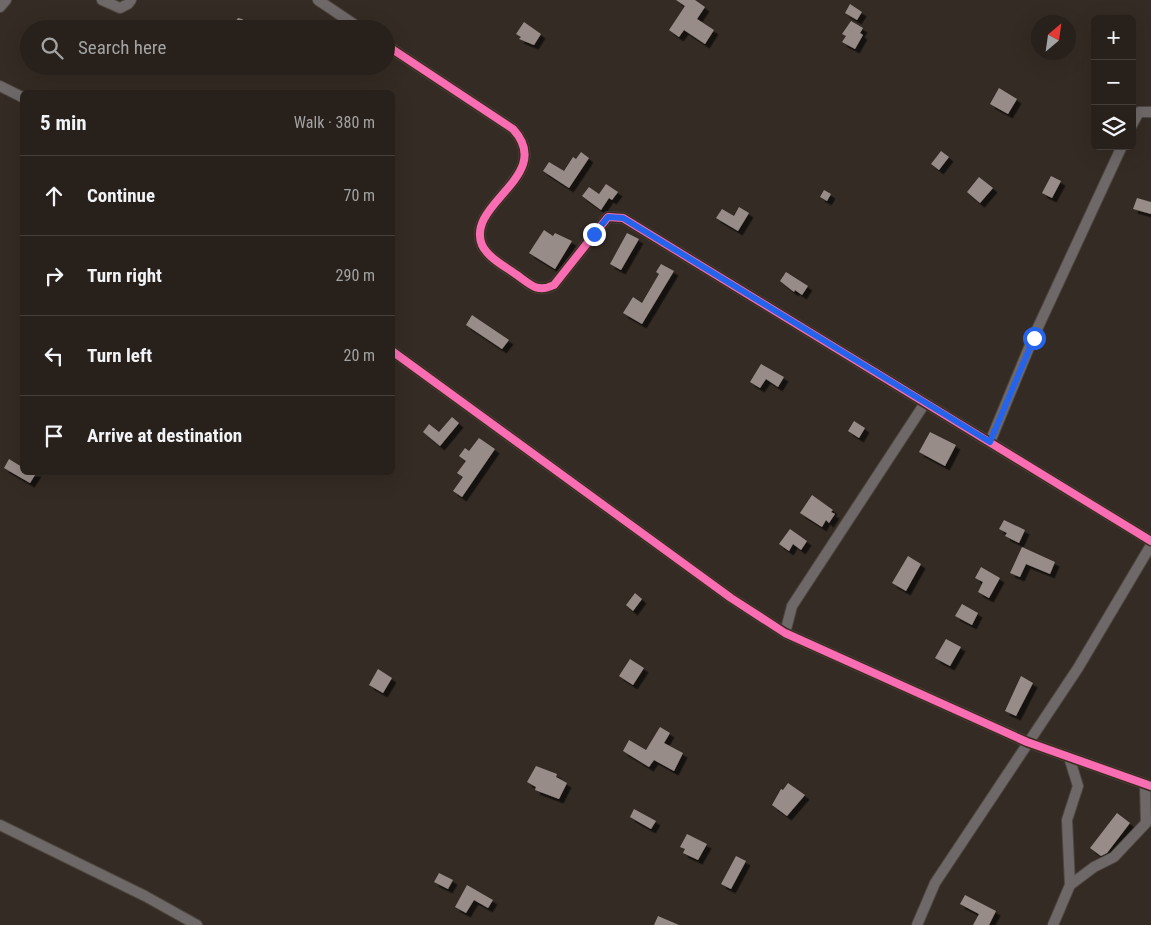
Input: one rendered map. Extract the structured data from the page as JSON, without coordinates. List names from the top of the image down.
{
  "north": "top right",
  "page": {
    "map_buttons": ["+", "−"],
    "search": "Search here",
    "heading": ["5 min", "Walk · 380 m"],
    "list": [
      ["Continue", "70 m"],
      ["Turn right", "290 m"],
      ["Turn left", "20 m"],
      "Arrive at destination"
    ]
  }
}
